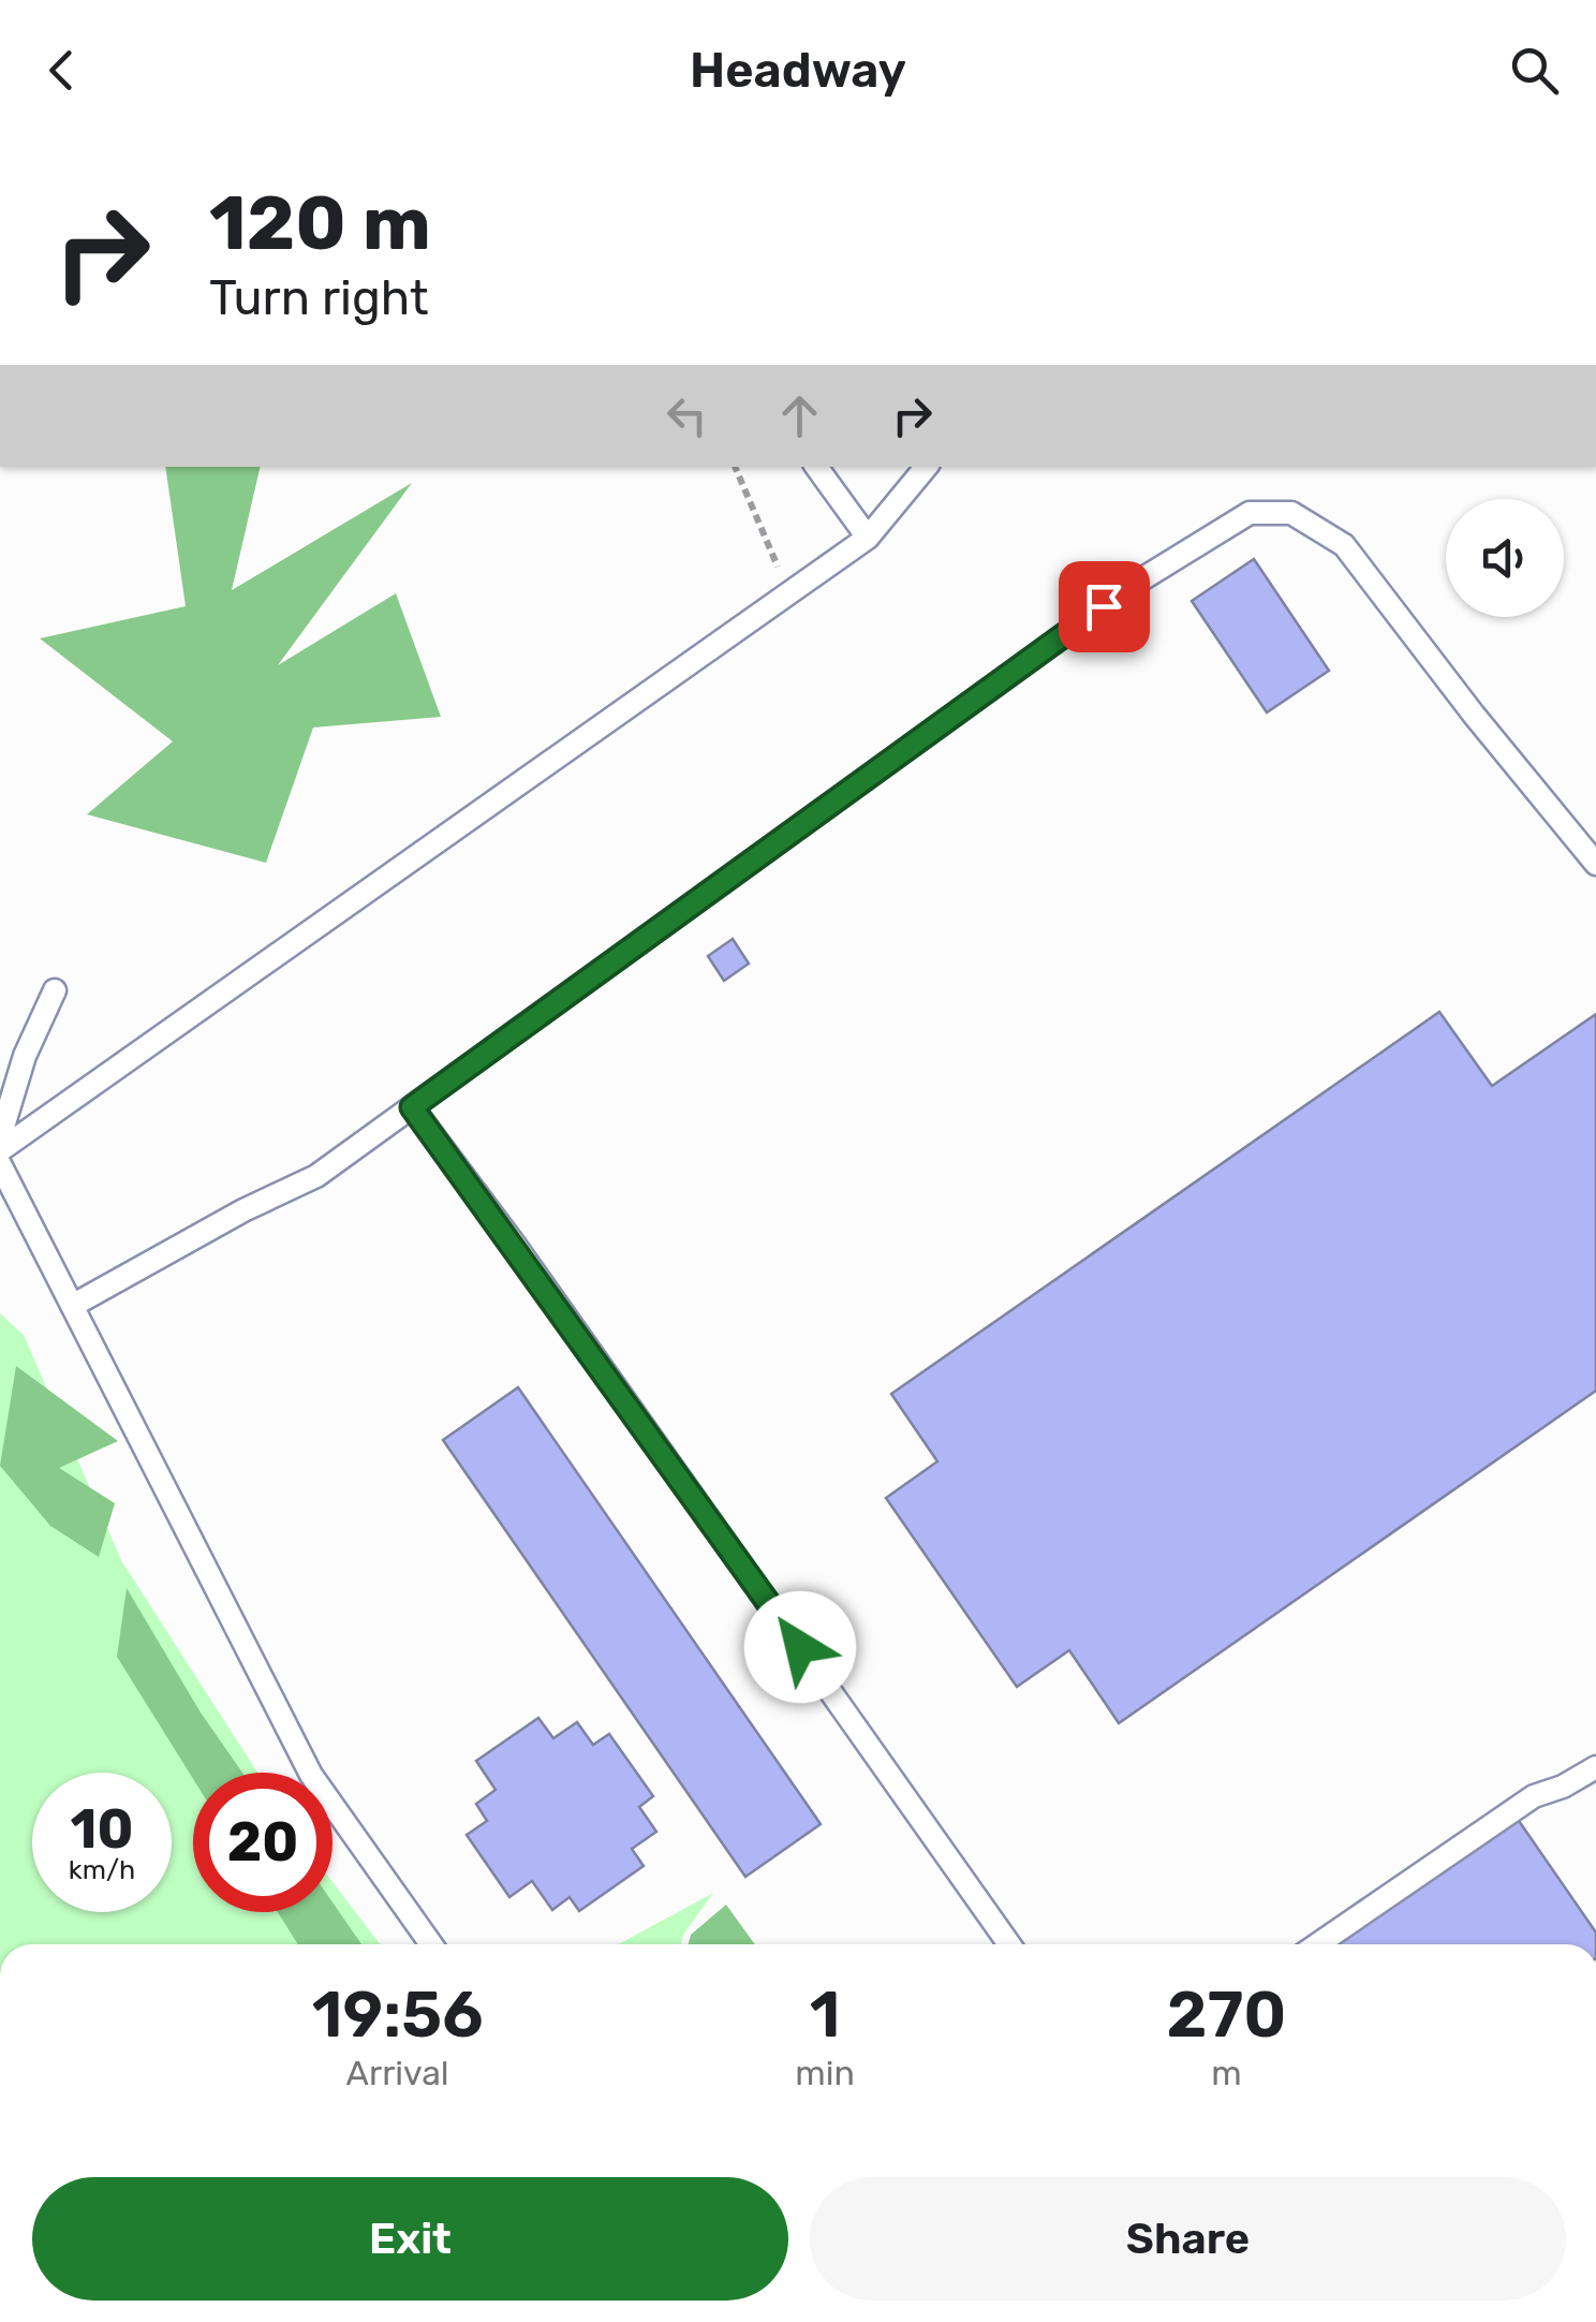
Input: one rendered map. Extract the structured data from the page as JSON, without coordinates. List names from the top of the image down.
{
  "page": {
    "header": "Headway",
    "turn": ["120 m", "Turn right"],
    "speed": "10 km/h",
    "limit": "20",
    "eta": [
      "19:56",
      "Arrival",
      "1",
      "min",
      "270",
      "m"
    ],
    "buttons": ["Exit", "Share"]
  }
}
